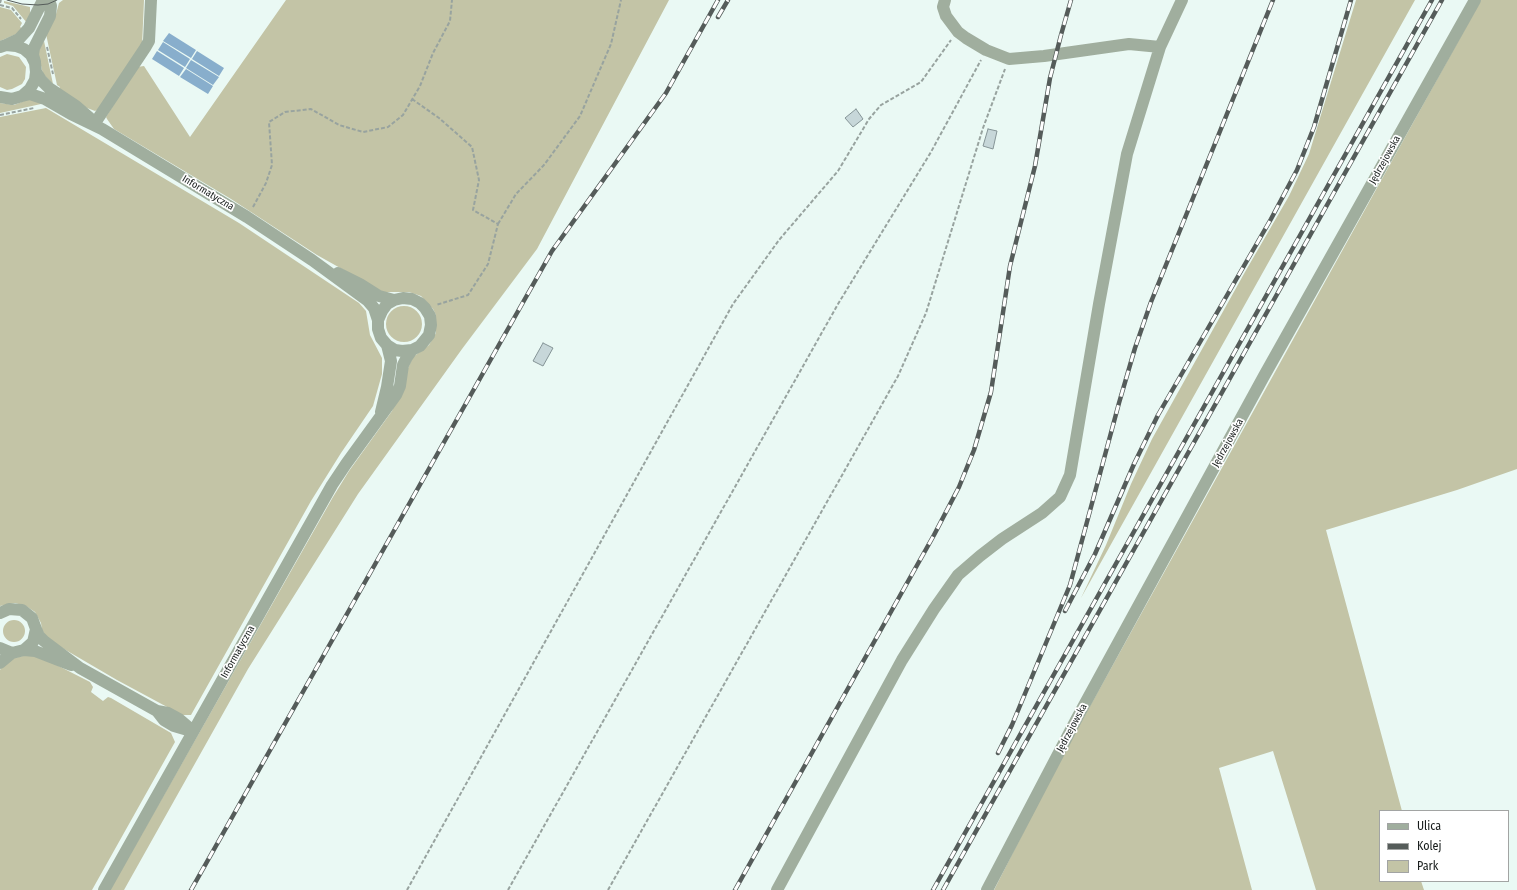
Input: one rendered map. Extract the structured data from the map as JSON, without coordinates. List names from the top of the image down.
{
  "streets": {
    "street": ["Jędrzejowska", "Informatyczna"]
  },
  "legend": ["Ulica", "Kolej", "Park"]
}
